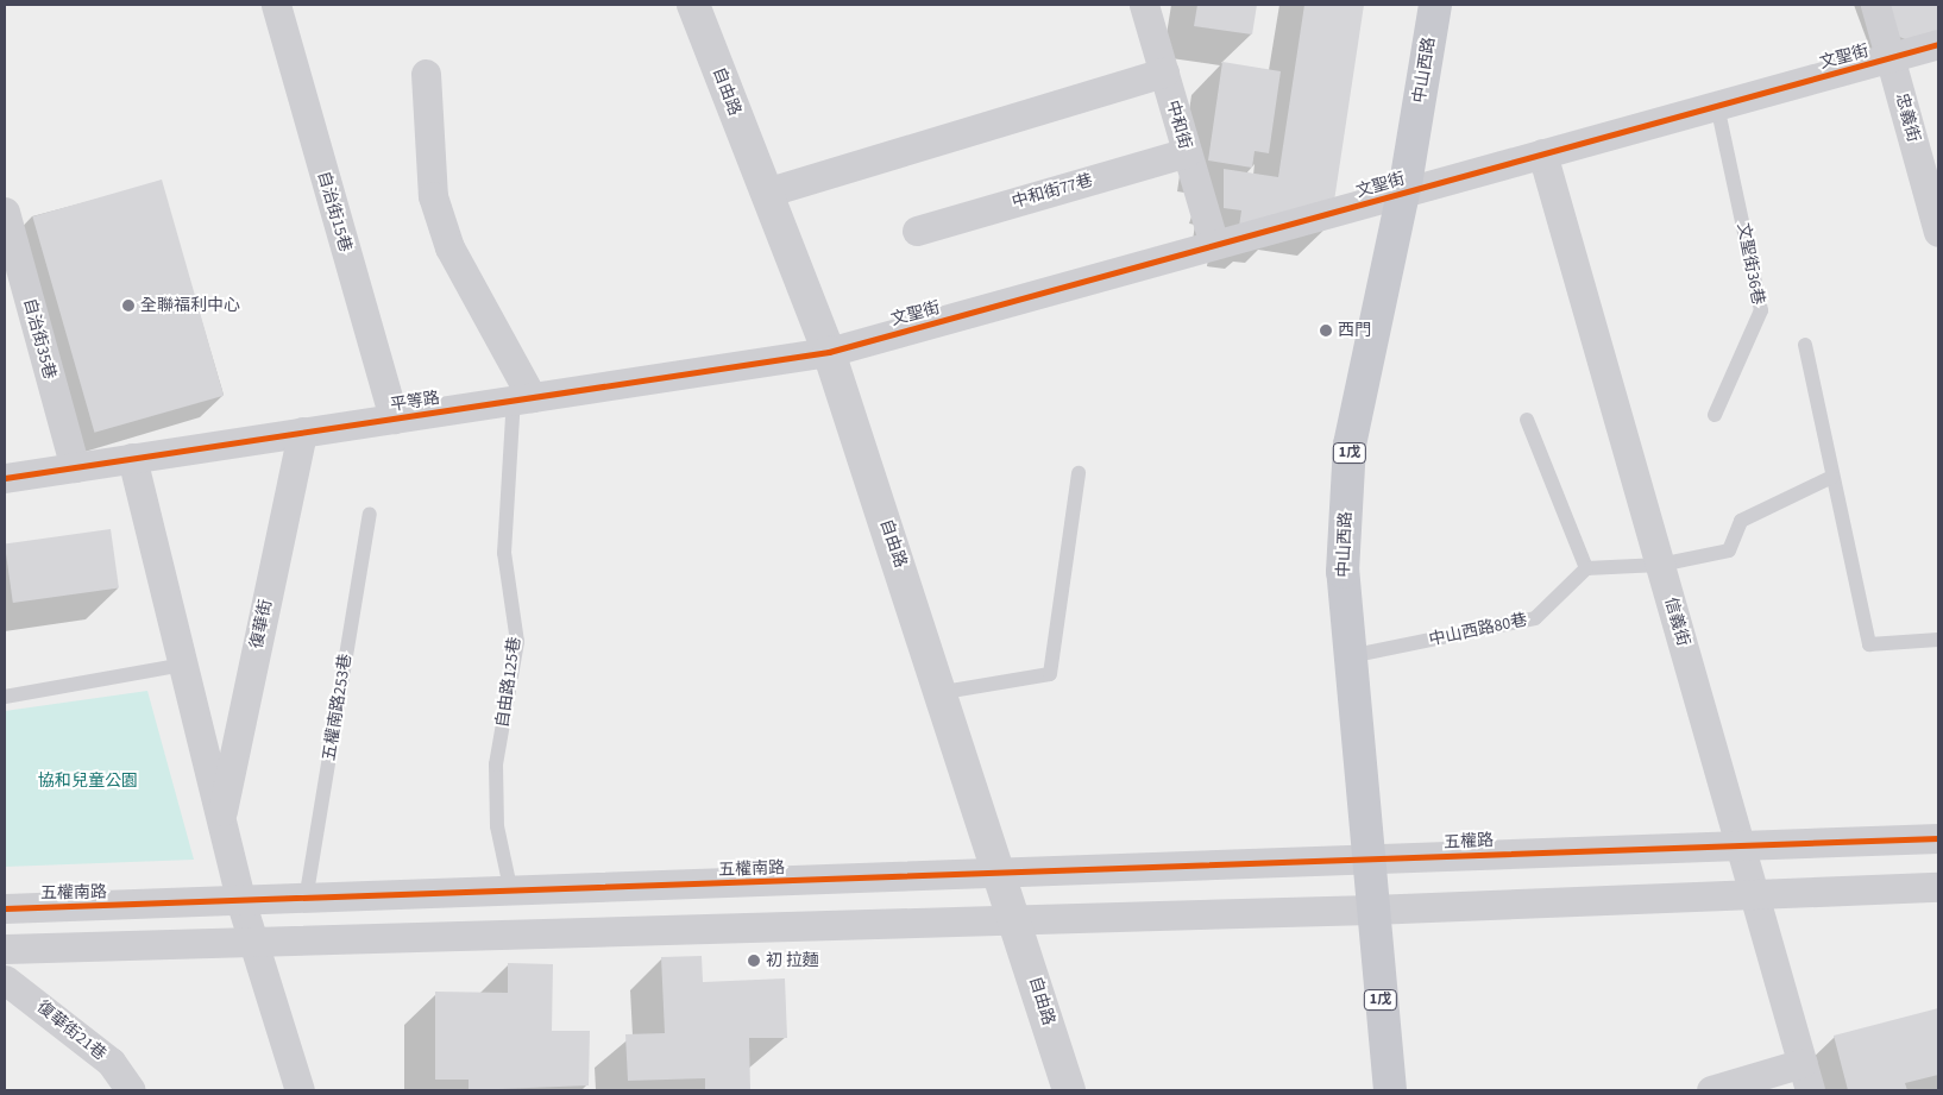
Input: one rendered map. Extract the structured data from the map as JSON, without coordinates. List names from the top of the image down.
{
  "streets": {
    "main road": ["中山西路", "1戊"],
    "street": [
      "文聖街",
      "自由路",
      "忠義街",
      "中和街",
      "中和街77巷",
      "自治街15巷",
      "自治街35巷",
      "平等路",
      "信義街",
      "復華街",
      "五權路",
      "五權南路",
      "復華街21巷"
    ],
    "lane": [
      "文聖街36巷",
      "中山西路80巷",
      "自由路125巷",
      "五權南路253巷"
    ]
  },
  "crossings": [
    ["文聖街", "中山西路"],
    ["文聖街", "自由路"],
    ["文聖街", "忠義街"],
    ["文聖街", "中和街"],
    ["文聖街", "文聖街36巷"],
    ["文聖街", "平等路"],
    ["文聖街", "信義街"],
    ["中山西路", "中山西路80巷"],
    ["中山西路", "五權路"],
    ["自由路", "平等路"],
    ["自由路", "五權路"],
    ["自由路", "五權南路"],
    ["中和街", "中和街77巷"],
    ["自治街15巷", "平等路"],
    ["自治街35巷", "平等路"],
    ["平等路", "復華街"],
    ["平等路", "自由路125巷"],
    ["信義街", "五權路"],
    ["復華街", "五權南路"],
    ["自由路125巷", "五權南路"],
    ["五權南路253巷", "五權南路"],
    ["五權路", "五權南路"]
  ],
  "parks": ["協和兒童公園"],
  "places": ["全聯福利中心", "西門", "初 拉麵"]
}
